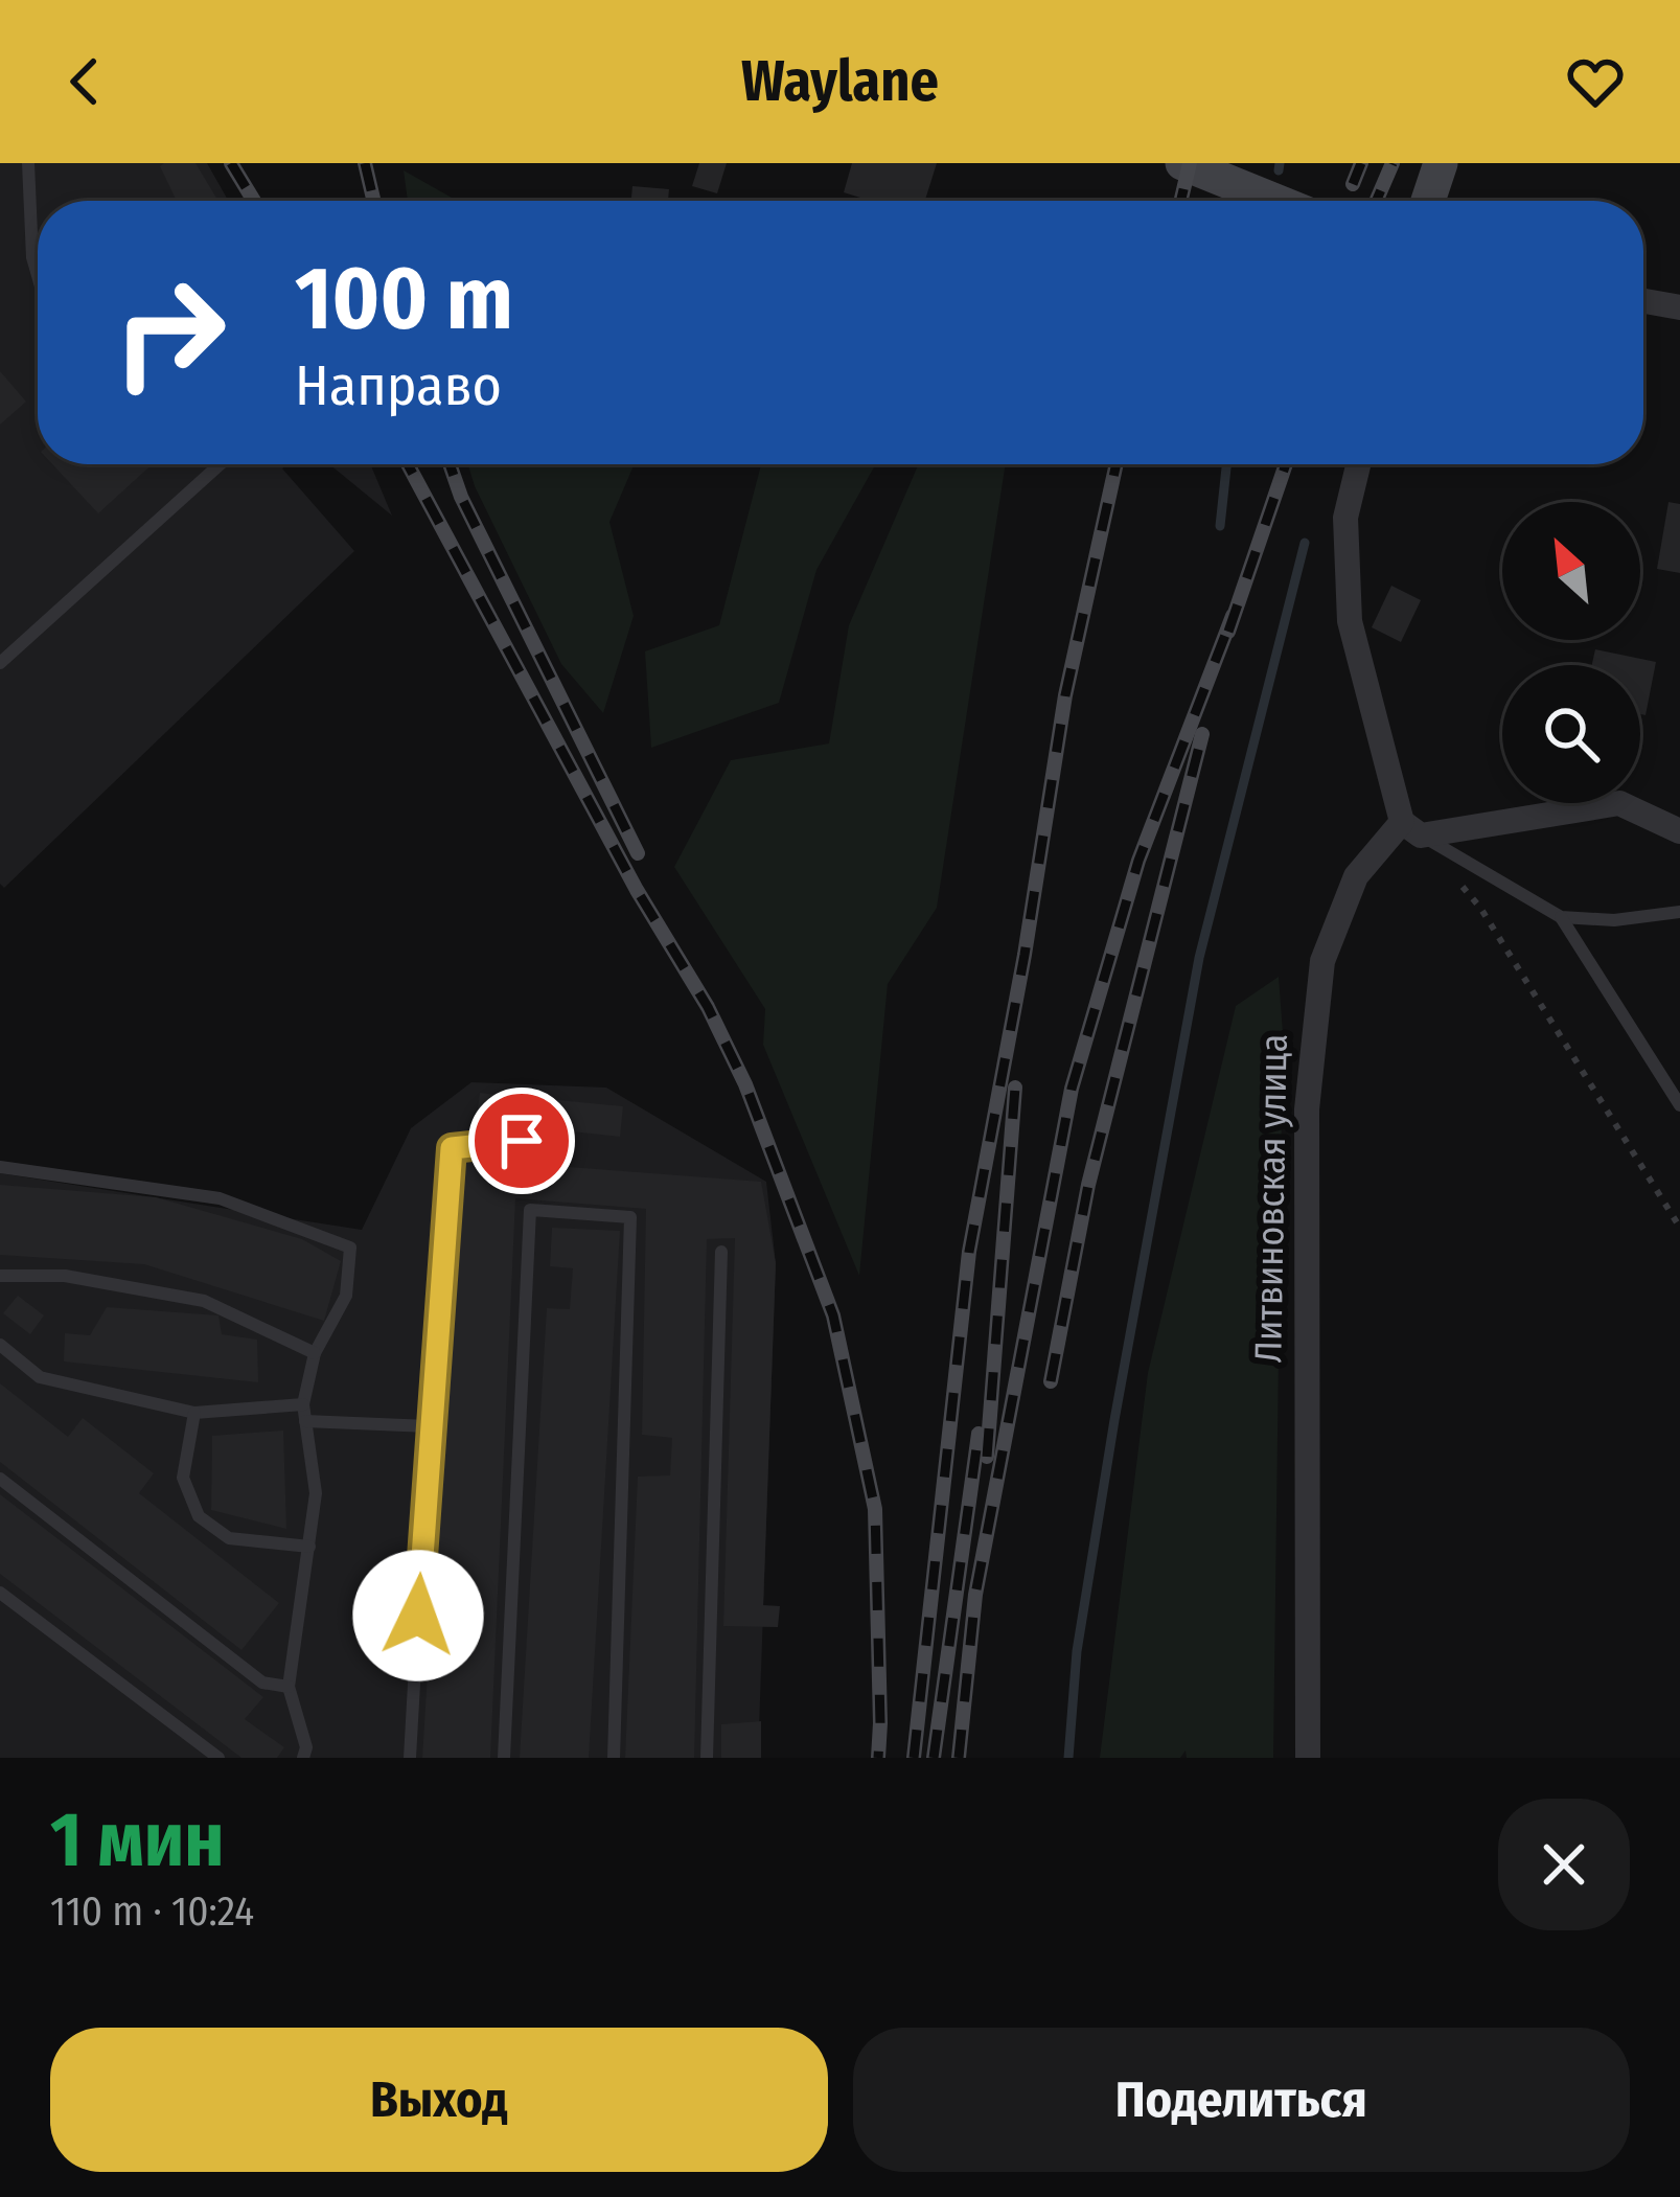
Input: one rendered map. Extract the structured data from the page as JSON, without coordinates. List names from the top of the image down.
{
  "streets": {
    "street": ["Литвиновская улица"]
  },
  "north": "top left",
  "page": {
    "header": "Waylane",
    "turn": ["100 m", "Направо"],
    "heading": ["1 мин", "110 m · 10:24"],
    "buttons": ["Выход", "Поделиться"]
  }
}
